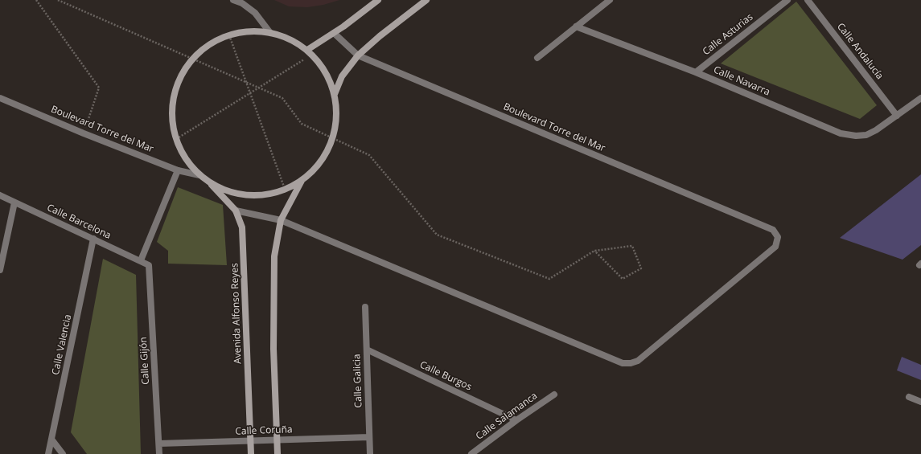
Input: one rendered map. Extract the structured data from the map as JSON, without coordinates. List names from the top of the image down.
{
  "streets": {
    "street": [
      "Calle Asturias",
      "Calle Andalucía",
      "Calle Navarra",
      "Boulevard Torre del Mar",
      "Calle Barcelona",
      "Avenida Alfonso Reyes",
      "Calle Valencia",
      "Calle Gijón",
      "Calle Burgos",
      "Calle Galicia",
      "Calle Salamanca",
      "Calle Coruña"
    ]
  },
  "crossings": [
    ["Calle Asturias", "Calle Navarra"],
    ["Calle Andalucía", "Calle Navarra"],
    ["Calle Barcelona", "Calle Valencia"],
    ["Calle Barcelona", "Calle Gijón"],
    ["Avenida Alfonso Reyes", "Calle Coruña"],
    ["Calle Gijón", "Calle Coruña"],
    ["Calle Burgos", "Calle Galicia"],
    ["Calle Burgos", "Calle Salamanca"],
    ["Calle Galicia", "Calle Coruña"]
  ]
}
